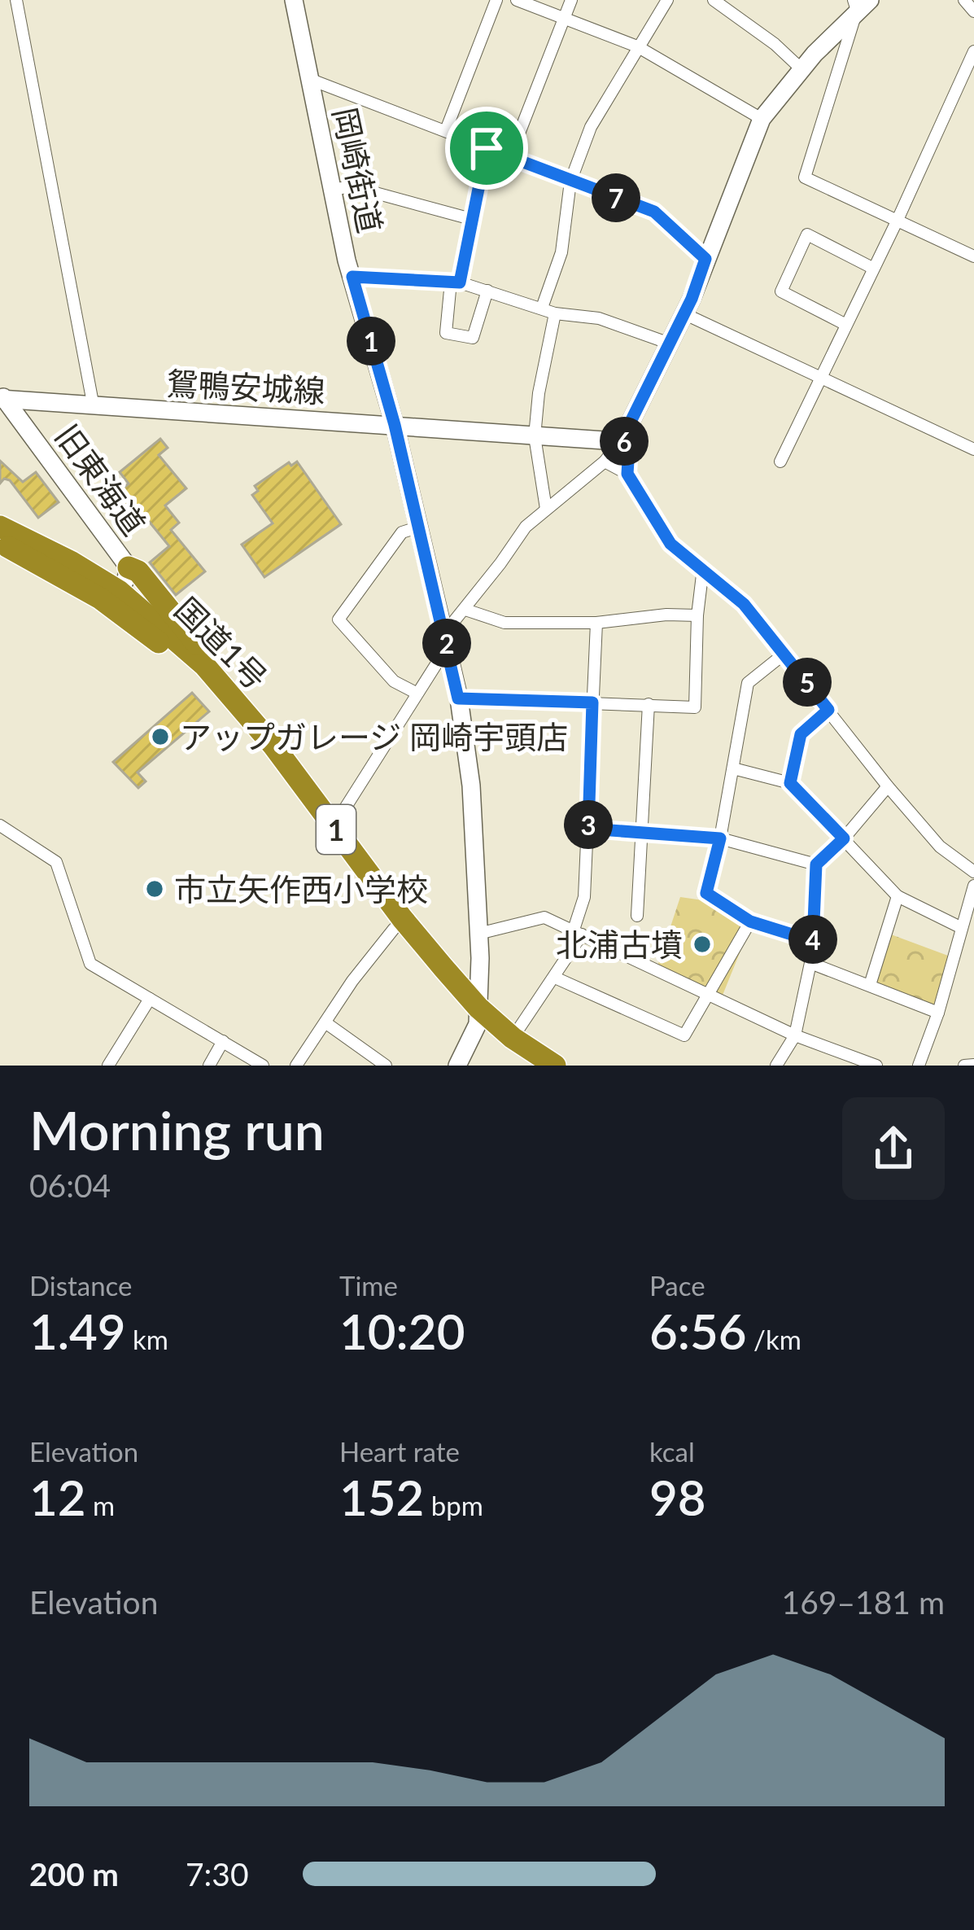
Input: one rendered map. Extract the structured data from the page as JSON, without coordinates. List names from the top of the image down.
{
  "streets": {
    "highway": ["国道1号", "1"],
    "street": ["岡崎街道", "鴛鴨安城線", "旧東海道"]
  },
  "crossings": [
    ["岡崎街道", "鴛鴨安城線"],
    ["岡崎街道", "国道1号"],
    ["鴛鴨安城線", "旧東海道"],
    ["旧東海道", "国道1号"]
  ],
  "places": ["アップガレージ 岡崎宇頭店", "市立矢作西小学校", "北浦古墳"],
  "page": {
    "pins": [
      "7",
      "1",
      "6",
      "2",
      "5",
      "3",
      "4"
    ],
    "heading": ["Morning run", "06:04"],
    "stats": [
      ["Distance", "1.49 km"],
      ["Time", "10:20"],
      ["Pace", "6:56 /km"],
      ["Elevation", "12 m"],
      ["Heart rate", "152 bpm"],
      ["kcal", "98"]
    ],
    "chart": ["Elevation", "169–181 m"],
    "list": [
      {
        "name": "200 m",
        "note": "7:30"
      }
    ]
  }
}
